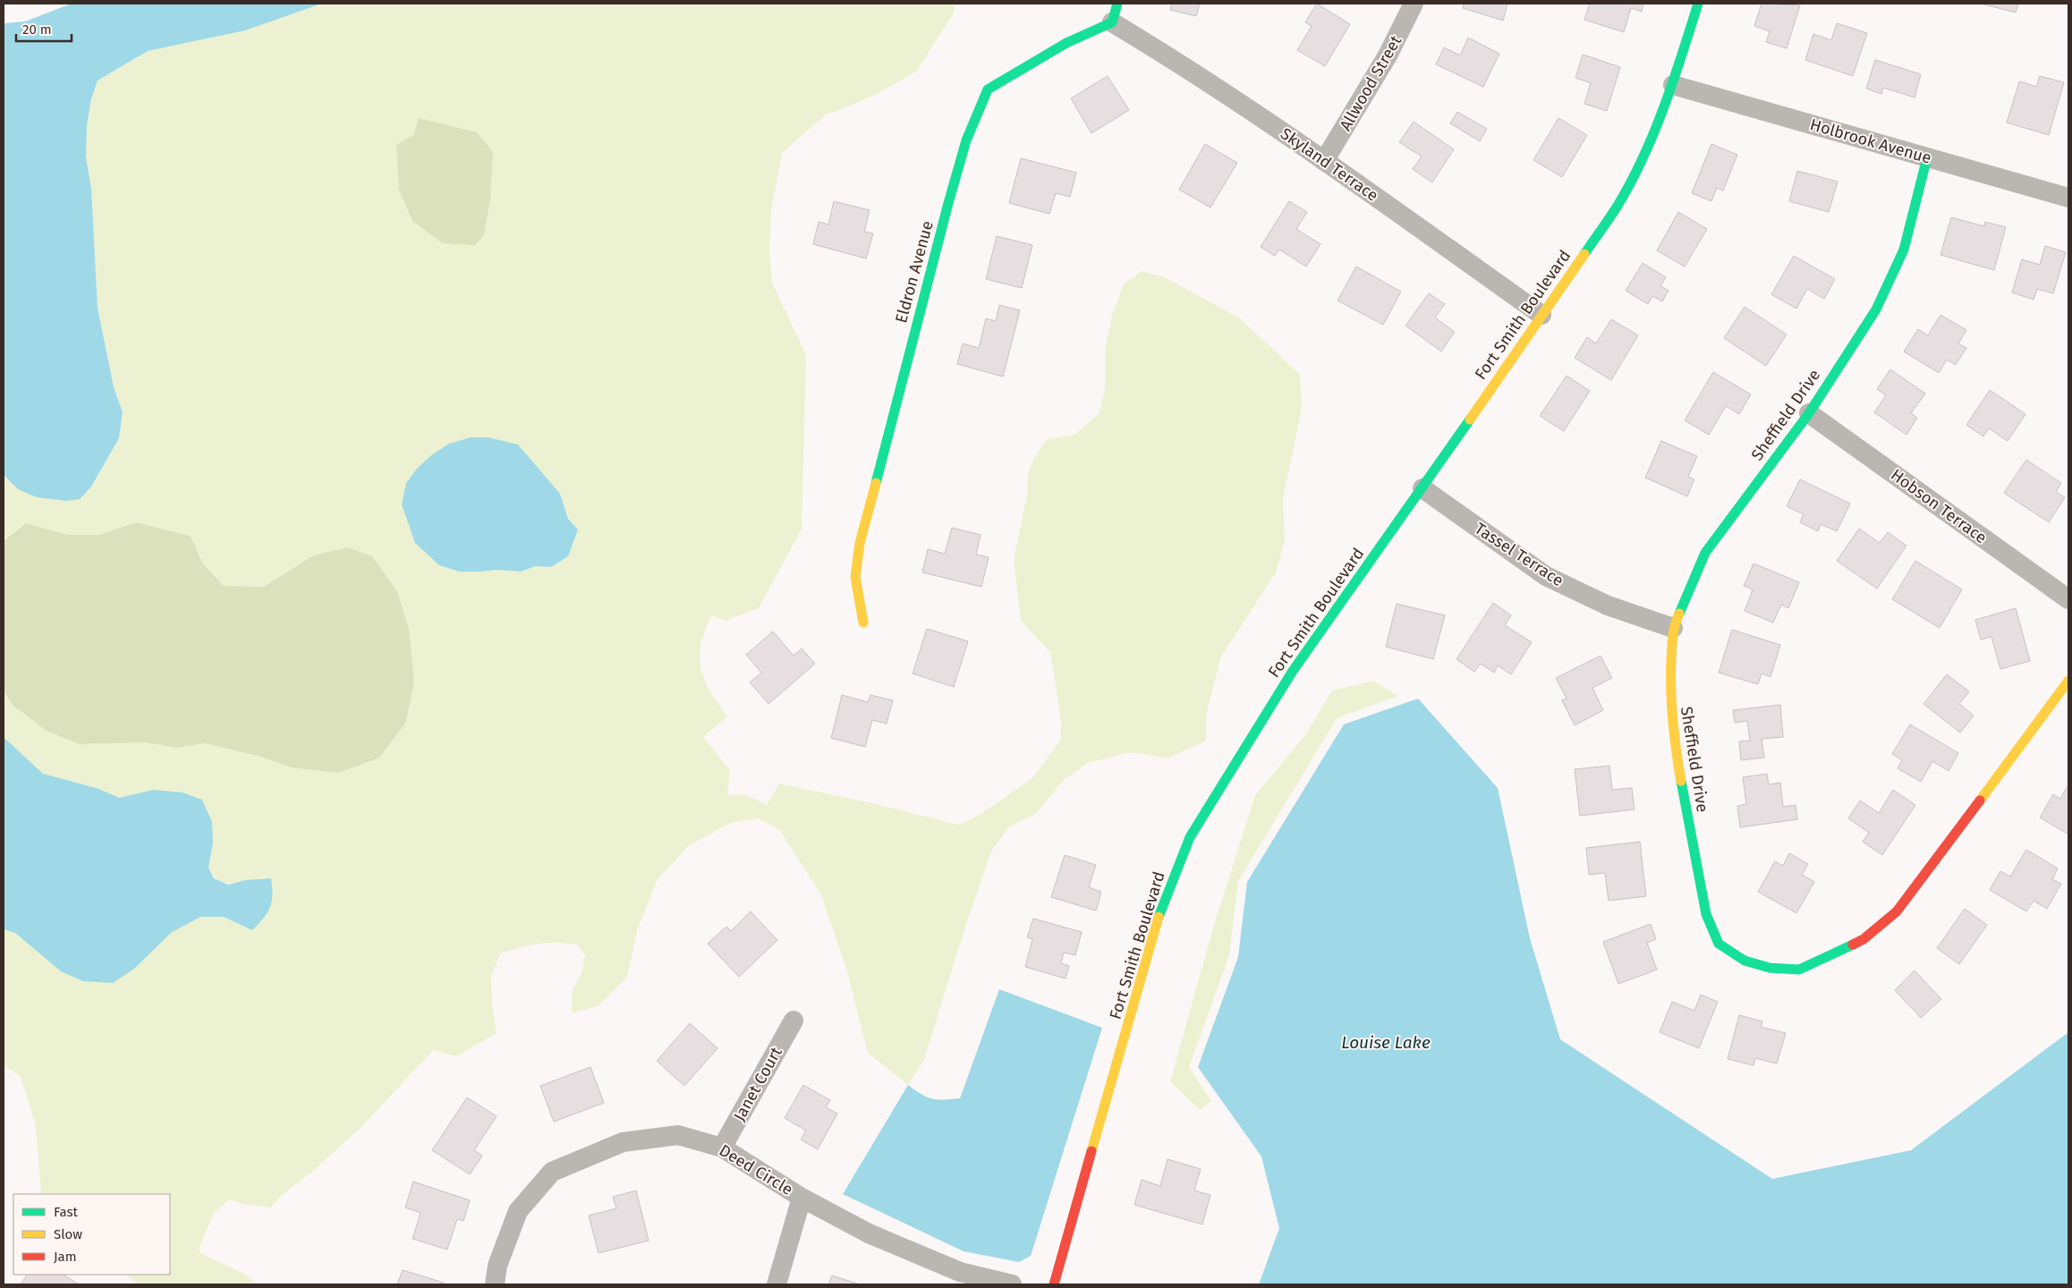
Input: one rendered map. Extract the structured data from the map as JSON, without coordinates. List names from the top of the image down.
{
  "streets": {
    "street": [
      "Allwood Street",
      "Holbrook Avenue",
      "Skyland Terrace",
      "Eldron Avenue",
      "Fort Smith Boulevard",
      "Sheffield Drive",
      "Hobson Terrace",
      "Tassel Terrace",
      "Janet Court",
      "Deed Circle"
    ]
  },
  "crossings": [
    ["Allwood Street", "Skyland Terrace"],
    ["Holbrook Avenue", "Fort Smith Boulevard"],
    ["Holbrook Avenue", "Sheffield Drive"],
    ["Skyland Terrace", "Eldron Avenue"],
    ["Skyland Terrace", "Fort Smith Boulevard"],
    ["Fort Smith Boulevard", "Tassel Terrace"],
    ["Sheffield Drive", "Hobson Terrace"],
    ["Sheffield Drive", "Tassel Terrace"],
    ["Janet Court", "Deed Circle"]
  ],
  "water": ["Louise Lake"],
  "legend": ["Fast", "Slow", "Jam"],
  "scale_bar": "20 m"
}
